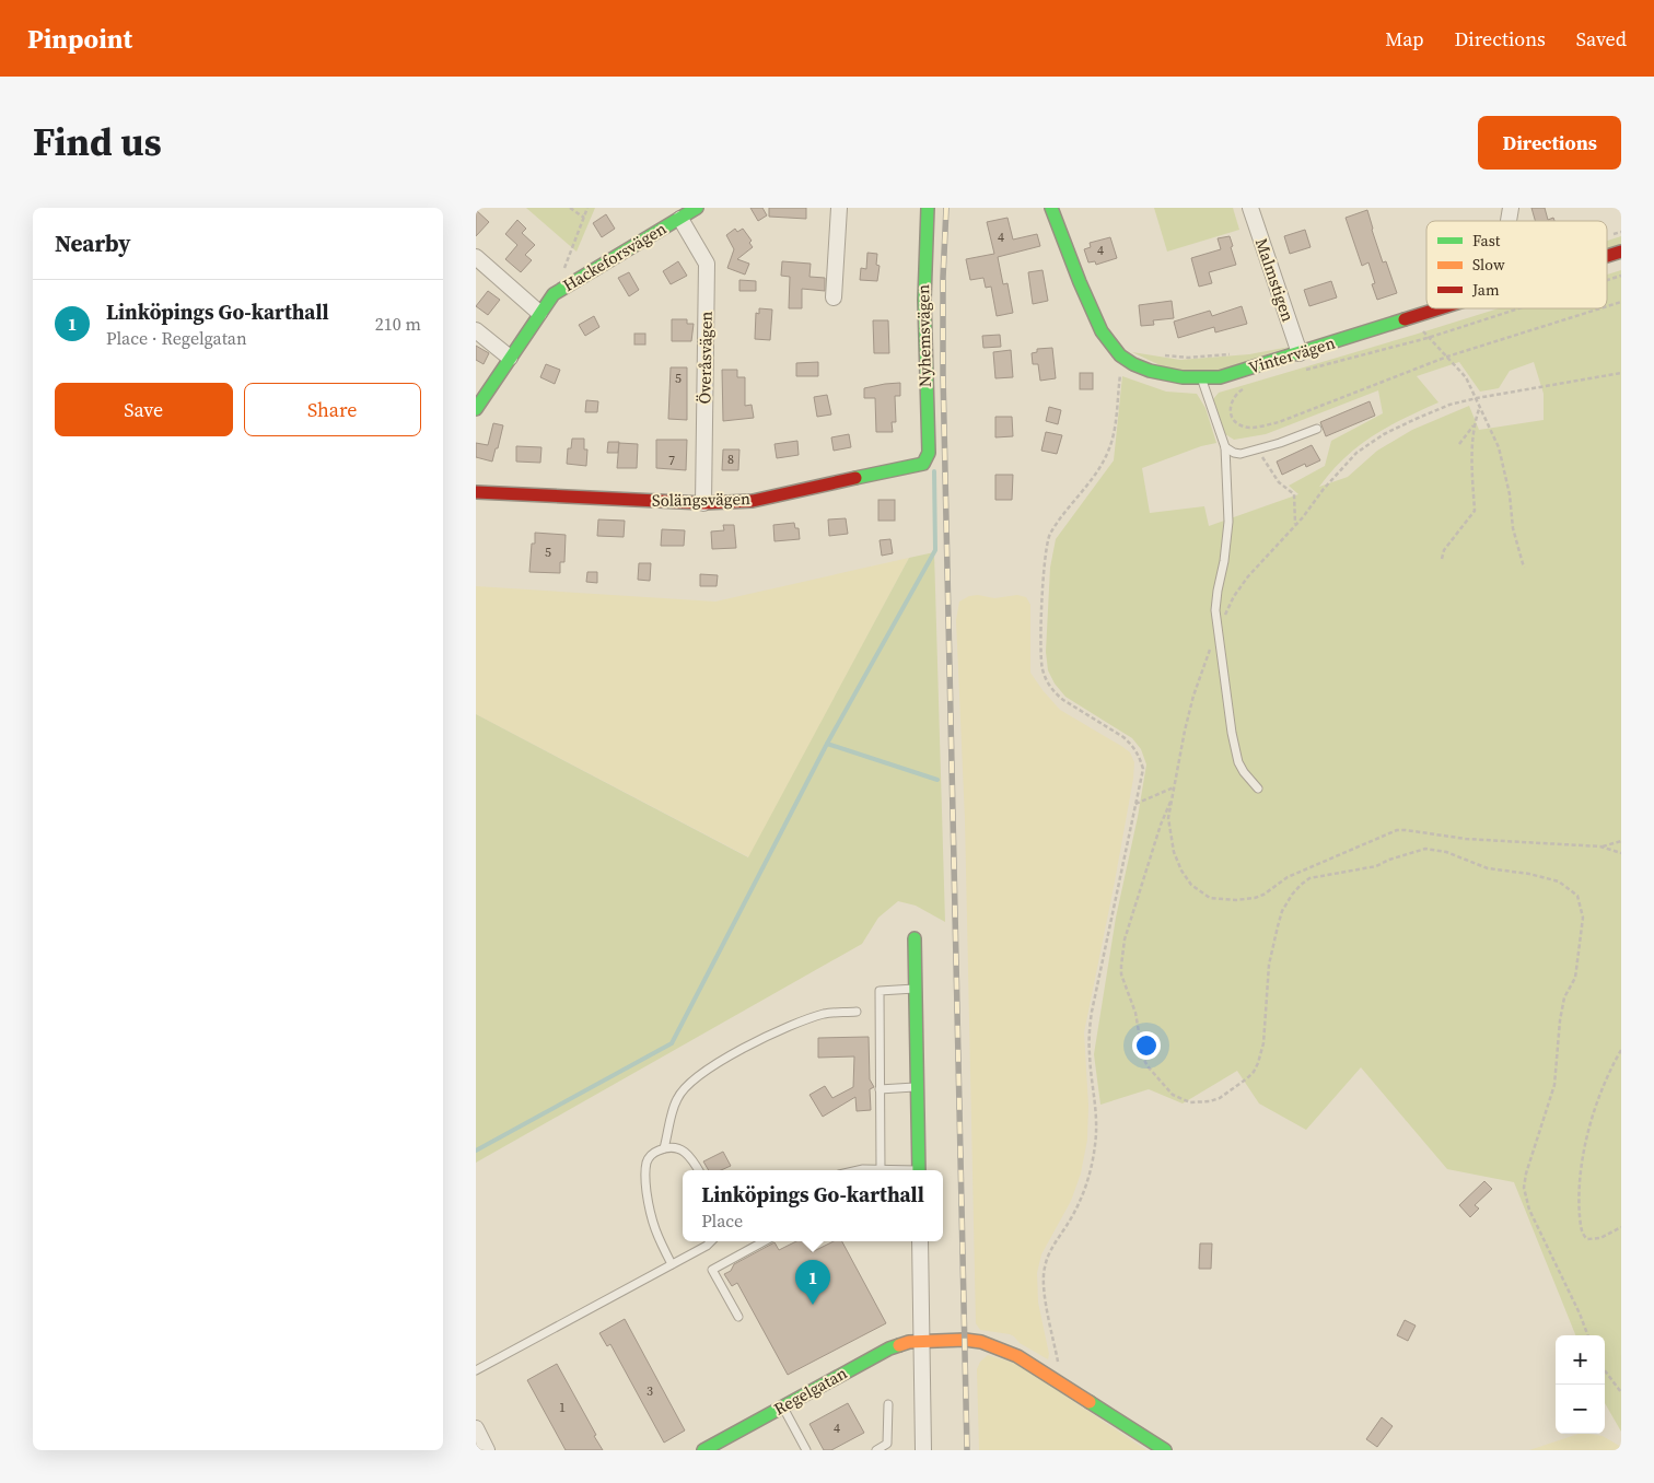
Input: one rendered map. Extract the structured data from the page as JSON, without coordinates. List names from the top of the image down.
{
  "streets": {
    "street": [
      "Hackeforsvägen",
      "Malmstigen",
      "Nyhemsvägen",
      "Vintervägen",
      "Överåsvägen",
      "Solängsvägen",
      "Regelgatan"
    ]
  },
  "crossings": [
    ["Hackeforsvägen", "Överåsvägen"],
    ["Malmstigen", "Vintervägen"],
    ["Nyhemsvägen", "Solängsvägen"],
    ["Överåsvägen", "Solängsvägen"]
  ],
  "house_numbers": [
    "4",
    "4",
    "5",
    "8",
    "7",
    "5",
    "3",
    "1",
    "4"
  ],
  "legend": ["Fast", "Slow", "Jam"],
  "page": {
    "header": "Pinpoint",
    "nav": ["Map", "Directions", "Saved"],
    "title": "Find us",
    "buttons": [
      "Directions",
      ["Save", "Share"]
    ],
    "heading": "Nearby",
    "list": [
      {
        "mark": "1",
        "name": "Linköpings Go-karthall",
        "note": "Place · Regelgatan",
        "value": "210 m"
      }
    ],
    "popup": ["Linköpings Go-karthall", "Place"],
    "pins": "1",
    "map_buttons": ["+", "−"]
  }
}
